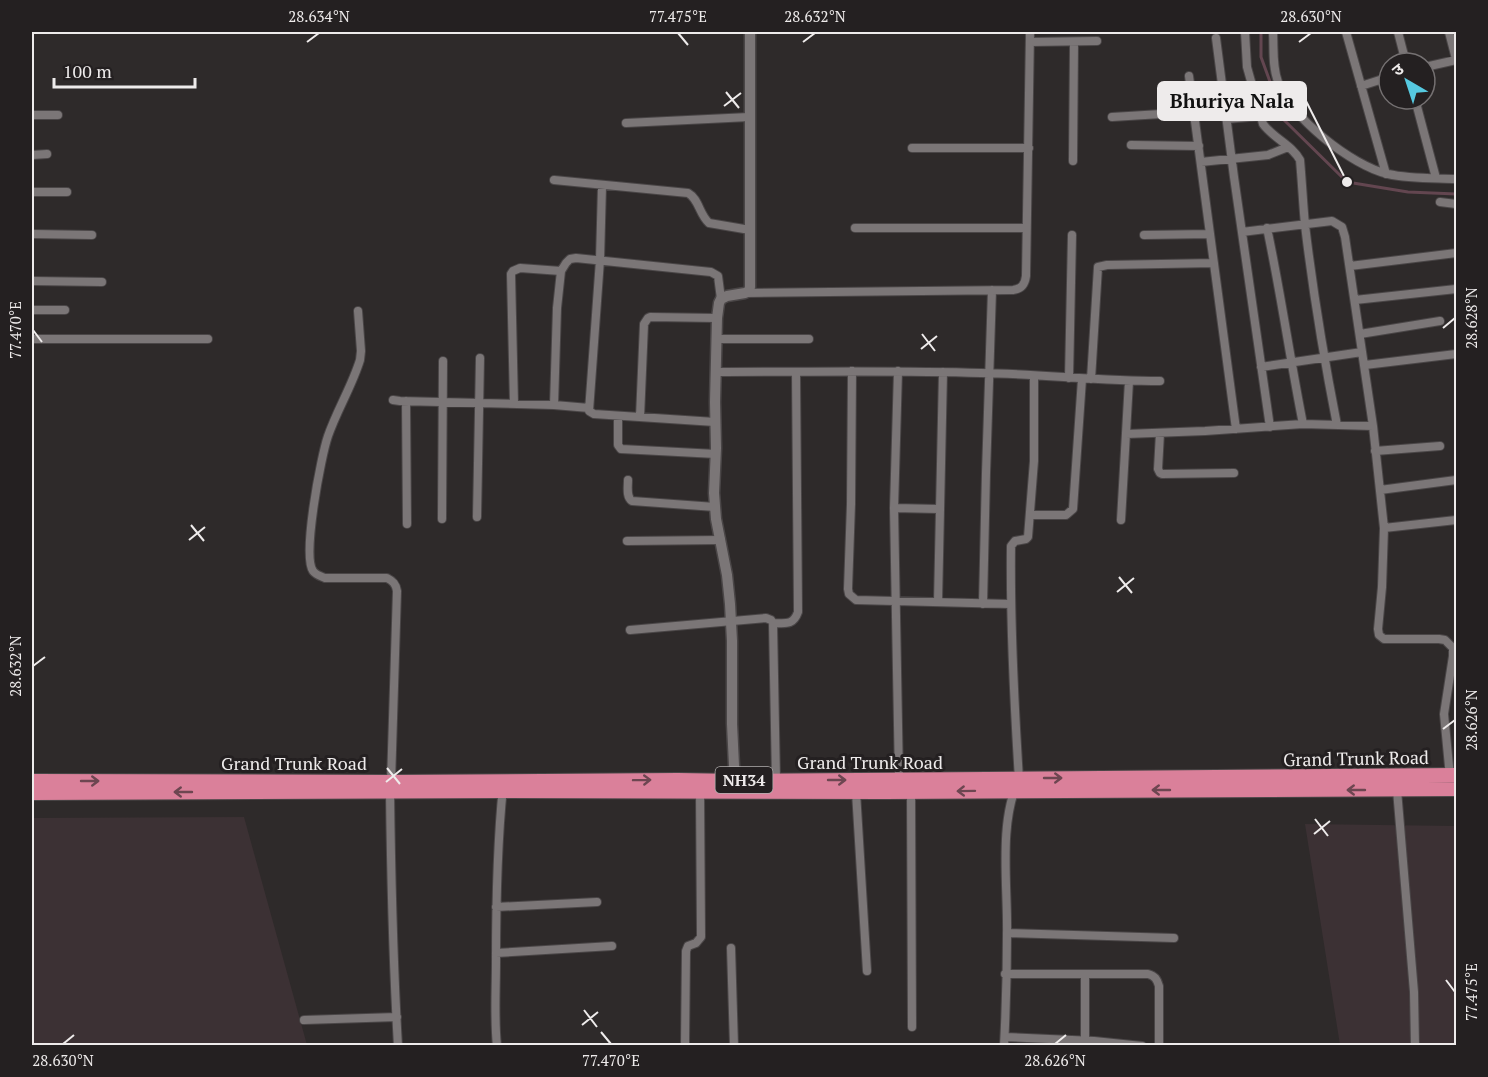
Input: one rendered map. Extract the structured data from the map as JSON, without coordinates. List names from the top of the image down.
{
  "streets": {
    "highway": ["Grand Trunk Road", "NH34"]
  },
  "places": ["Bhuriya Nala"],
  "scale_bar": "100 m",
  "north": "top left",
  "coordinates": [
    "28.634°N",
    "77.475°E",
    "28.632°N",
    "28.630°N",
    "28.628°N",
    "77.470°E",
    "28.626°N"
  ]
}
